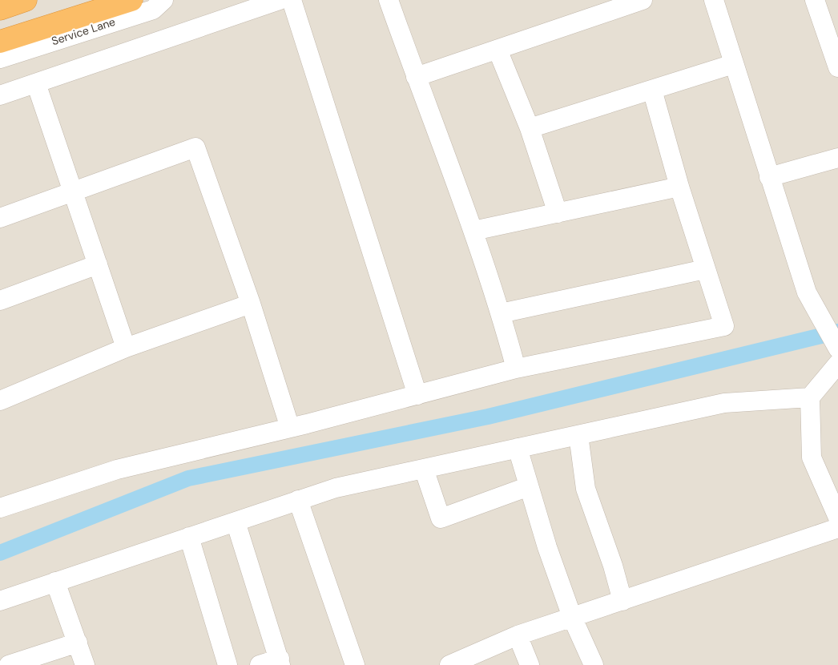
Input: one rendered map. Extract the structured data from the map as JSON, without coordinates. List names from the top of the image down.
{
  "streets": {
    "street": ["Service Lane"]
  }
}
